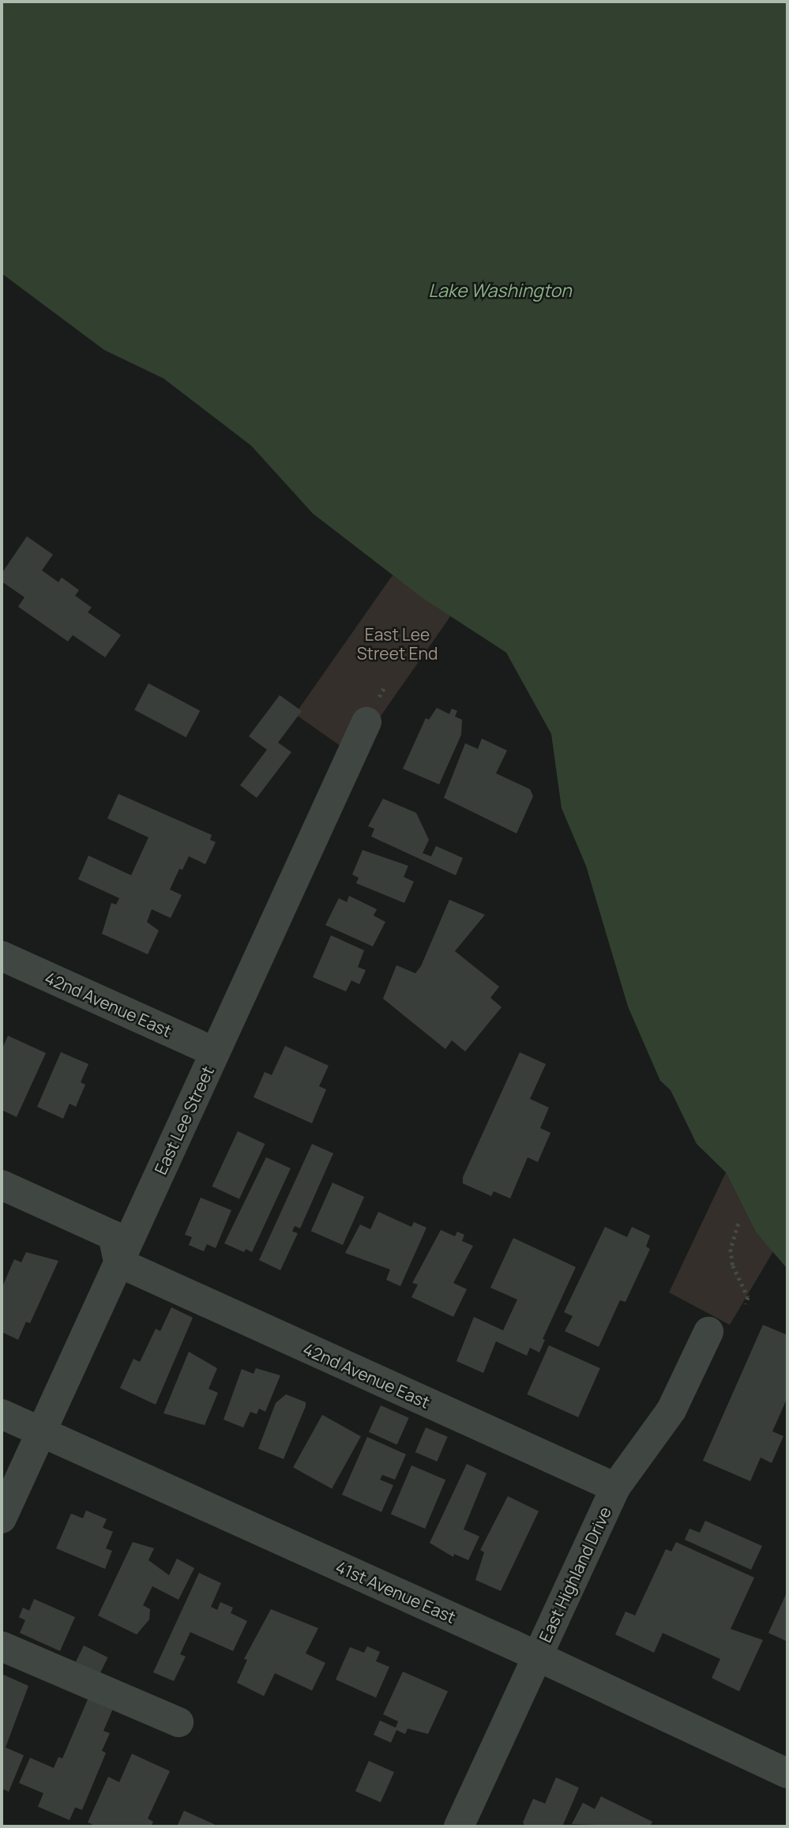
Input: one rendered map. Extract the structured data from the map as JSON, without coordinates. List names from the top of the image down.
{
  "streets": {
    "street": [
      "42nd Avenue East",
      "East Lee Street",
      "East Highland Drive",
      "41st Avenue East"
    ]
  },
  "crossings": [
    ["42nd Avenue East", "East Lee Street"],
    ["42nd Avenue East", "East Highland Drive"],
    ["East Lee Street", "41st Avenue East"],
    ["East Highland Drive", "41st Avenue East"]
  ],
  "water": ["Lake Washington"],
  "parks": ["East Lee Street End"]
}
